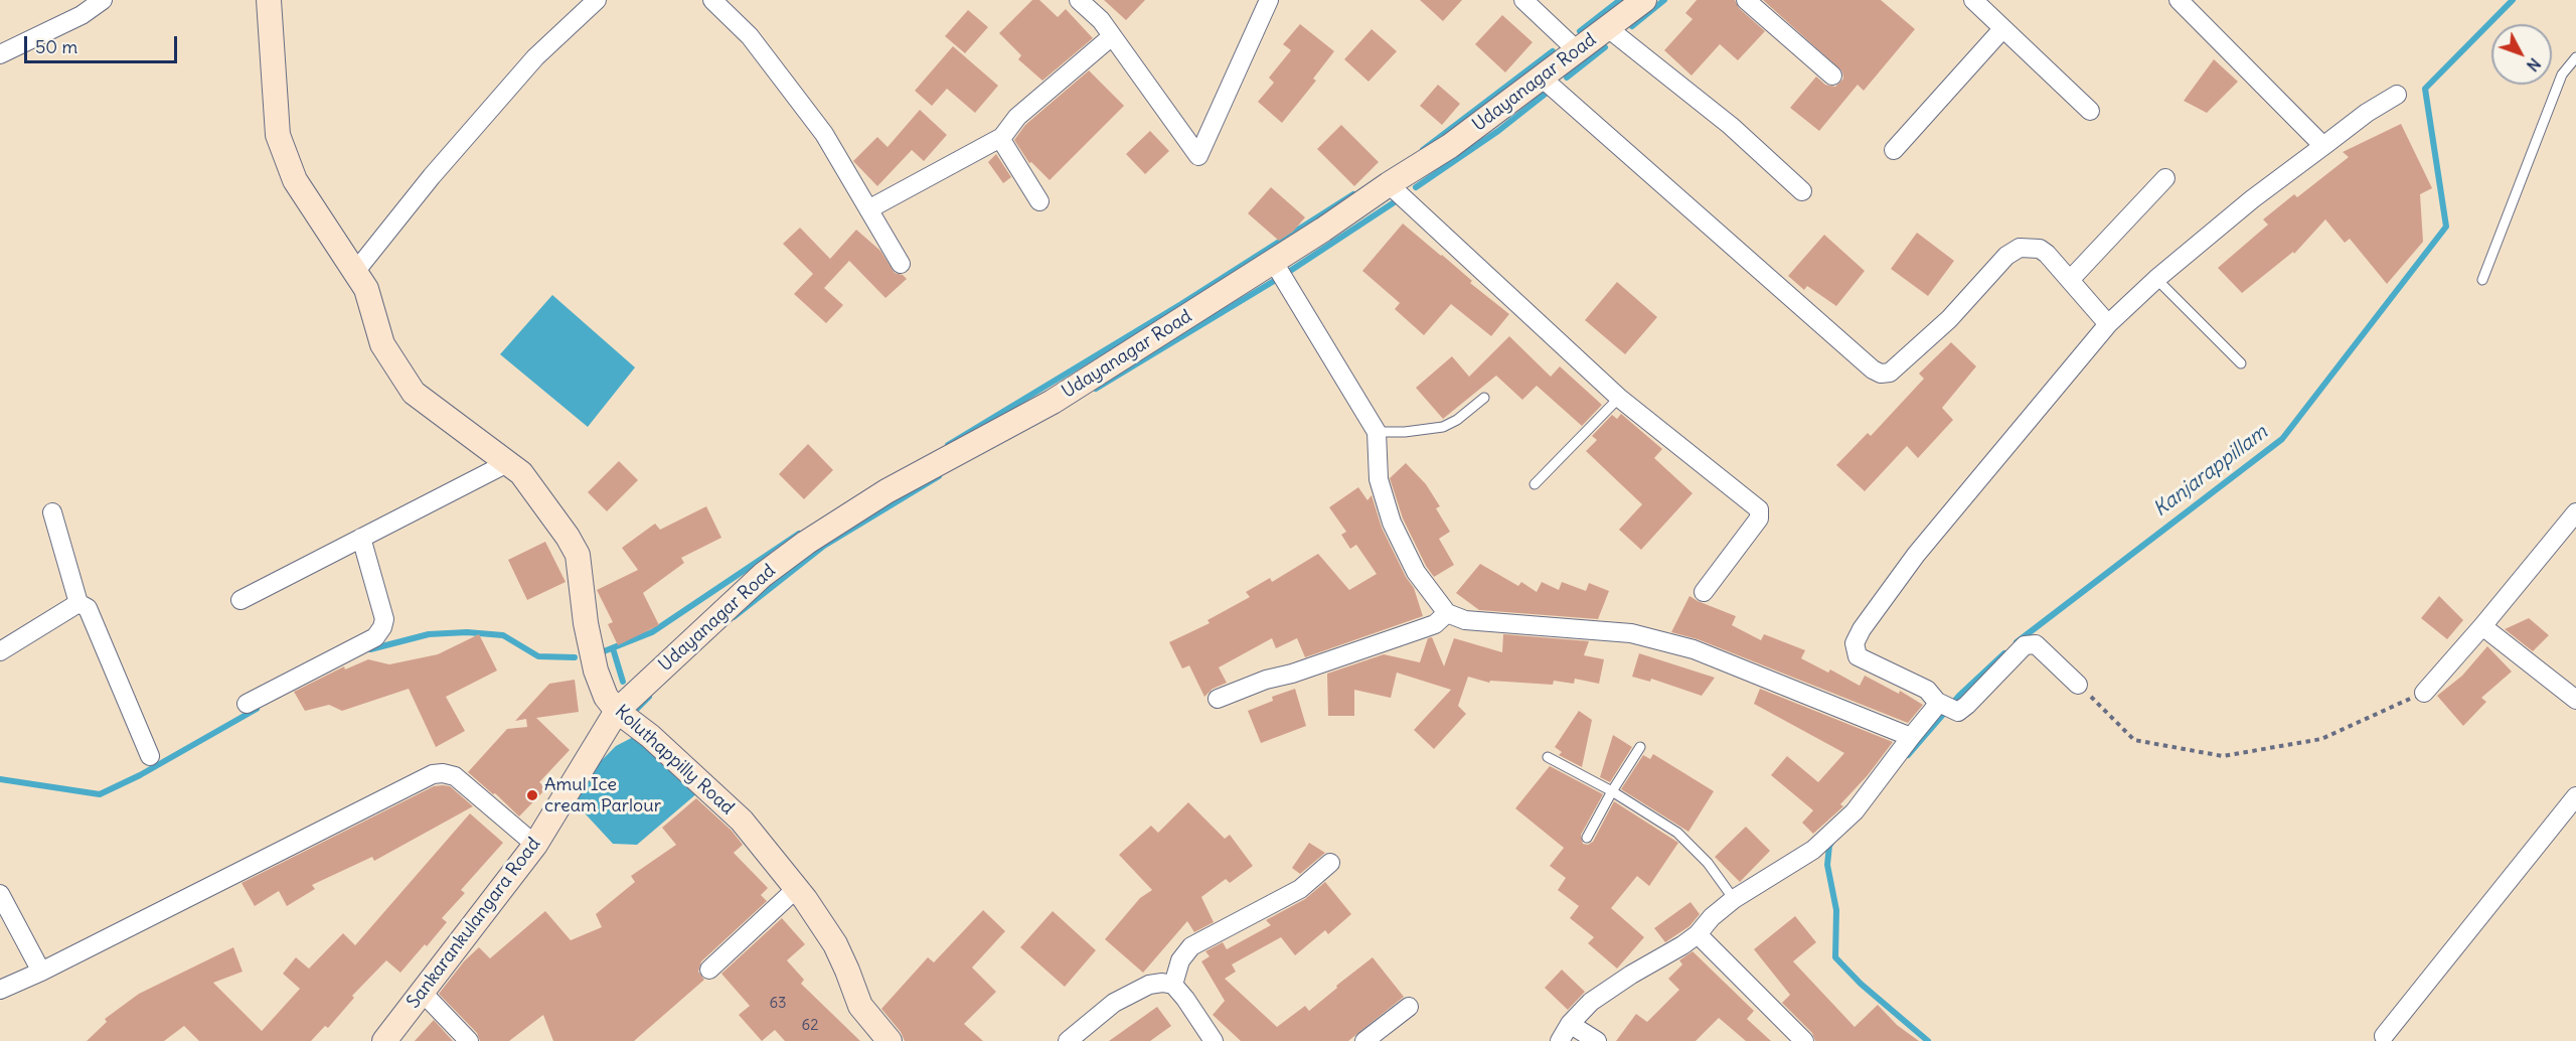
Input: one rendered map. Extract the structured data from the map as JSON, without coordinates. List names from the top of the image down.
{
  "streets": {
    "street": ["Udayanagar Road", "Koluthappilly Road", "Sankarankulangara Road"]
  },
  "crossings": [
    ["Udayanagar Road", "Koluthappilly Road"],
    ["Udayanagar Road", "Sankarankulangara Road"],
    ["Koluthappilly Road", "Sankarankulangara Road"]
  ],
  "water": ["Kanjarappillam"],
  "places": ["Amul Ice cream Parlour"],
  "house_numbers": ["63", "62"],
  "scale_bar": "50 m",
  "north": "bottom right"
}
